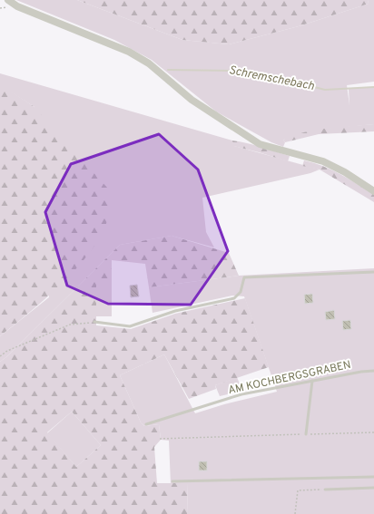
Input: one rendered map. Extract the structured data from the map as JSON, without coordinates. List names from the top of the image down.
{
  "streets": {
    "lane": ["AM KOCHBERGSGRABEN"]
  },
  "water": ["Schremschebach"]
}
